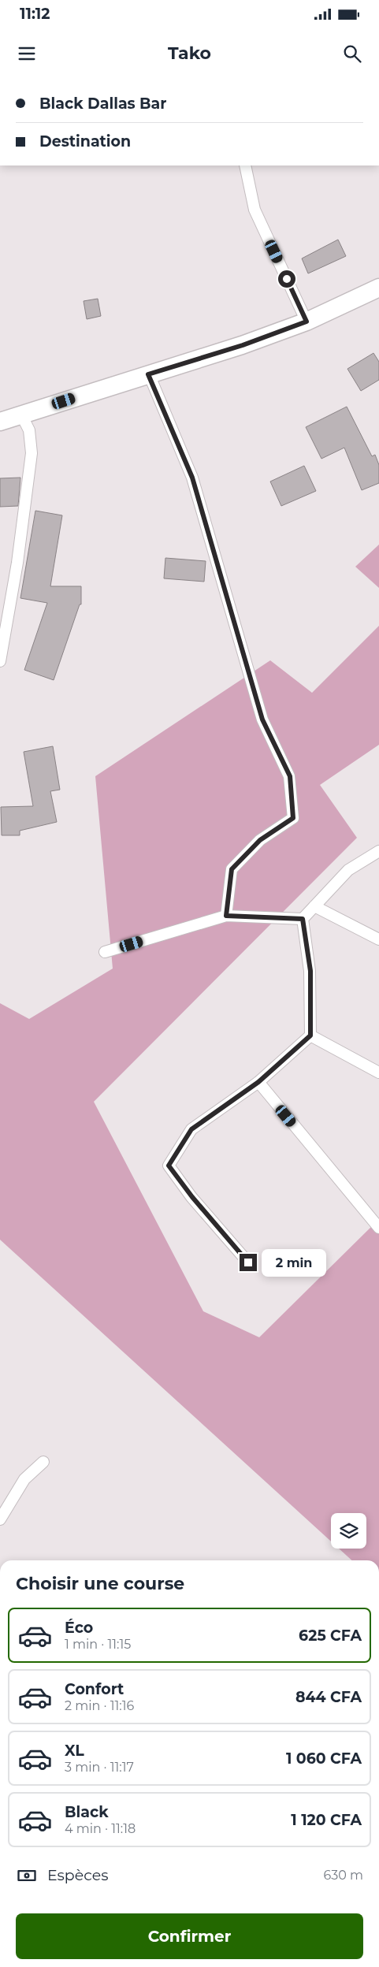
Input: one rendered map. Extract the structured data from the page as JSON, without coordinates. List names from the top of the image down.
{
  "page": {
    "status": "11:12",
    "header": "Tako",
    "banner": ["Black Dallas Bar", "Destination"],
    "bubble": "2 min",
    "heading": "Choisir une course",
    "list": [
      {
        "name": "Éco",
        "note": "1 min · 11:15",
        "value": "625 CFA"
      },
      {
        "name": "Confort",
        "note": "2 min · 11:16",
        "value": "844 CFA"
      },
      {
        "name": "XL",
        "note": "3 min · 11:17",
        "value": "1 060 CFA"
      },
      {
        "name": "Black",
        "note": "4 min · 11:18",
        "value": "1 120 CFA"
      }
    ],
    "pay": ["Espèces", "630 m"],
    "buttons": "Confirmer"
  }
}
